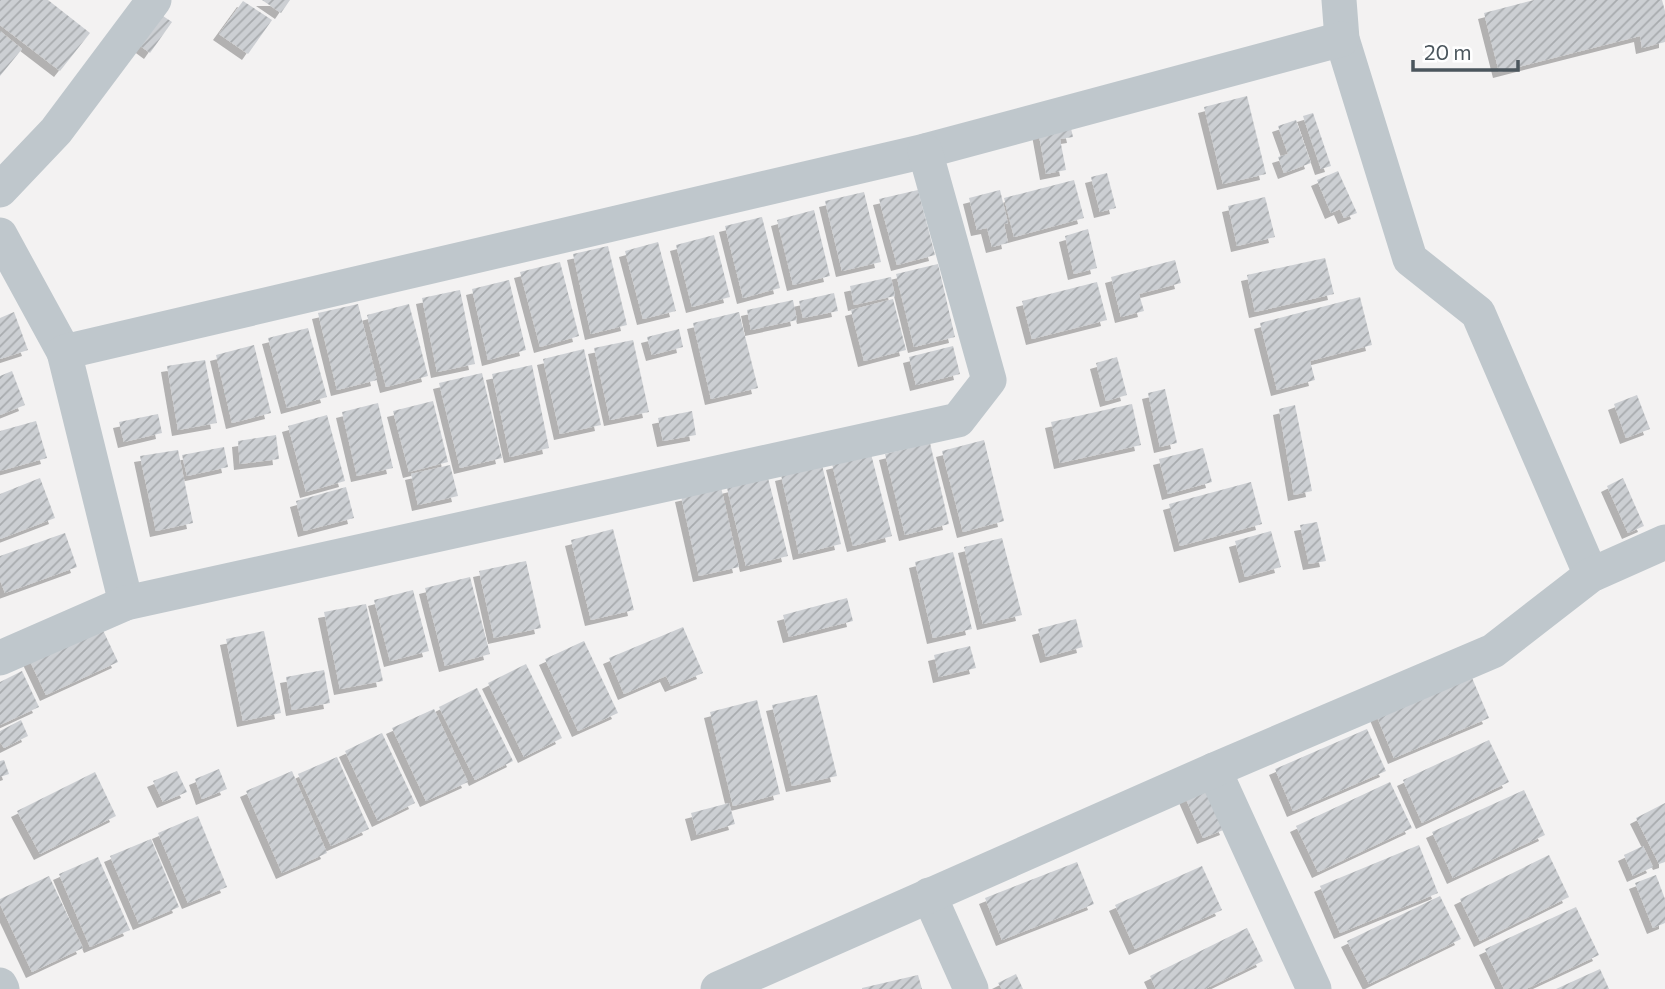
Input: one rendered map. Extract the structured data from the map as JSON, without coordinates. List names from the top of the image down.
{
  "scale_bar": "20 m"
}
